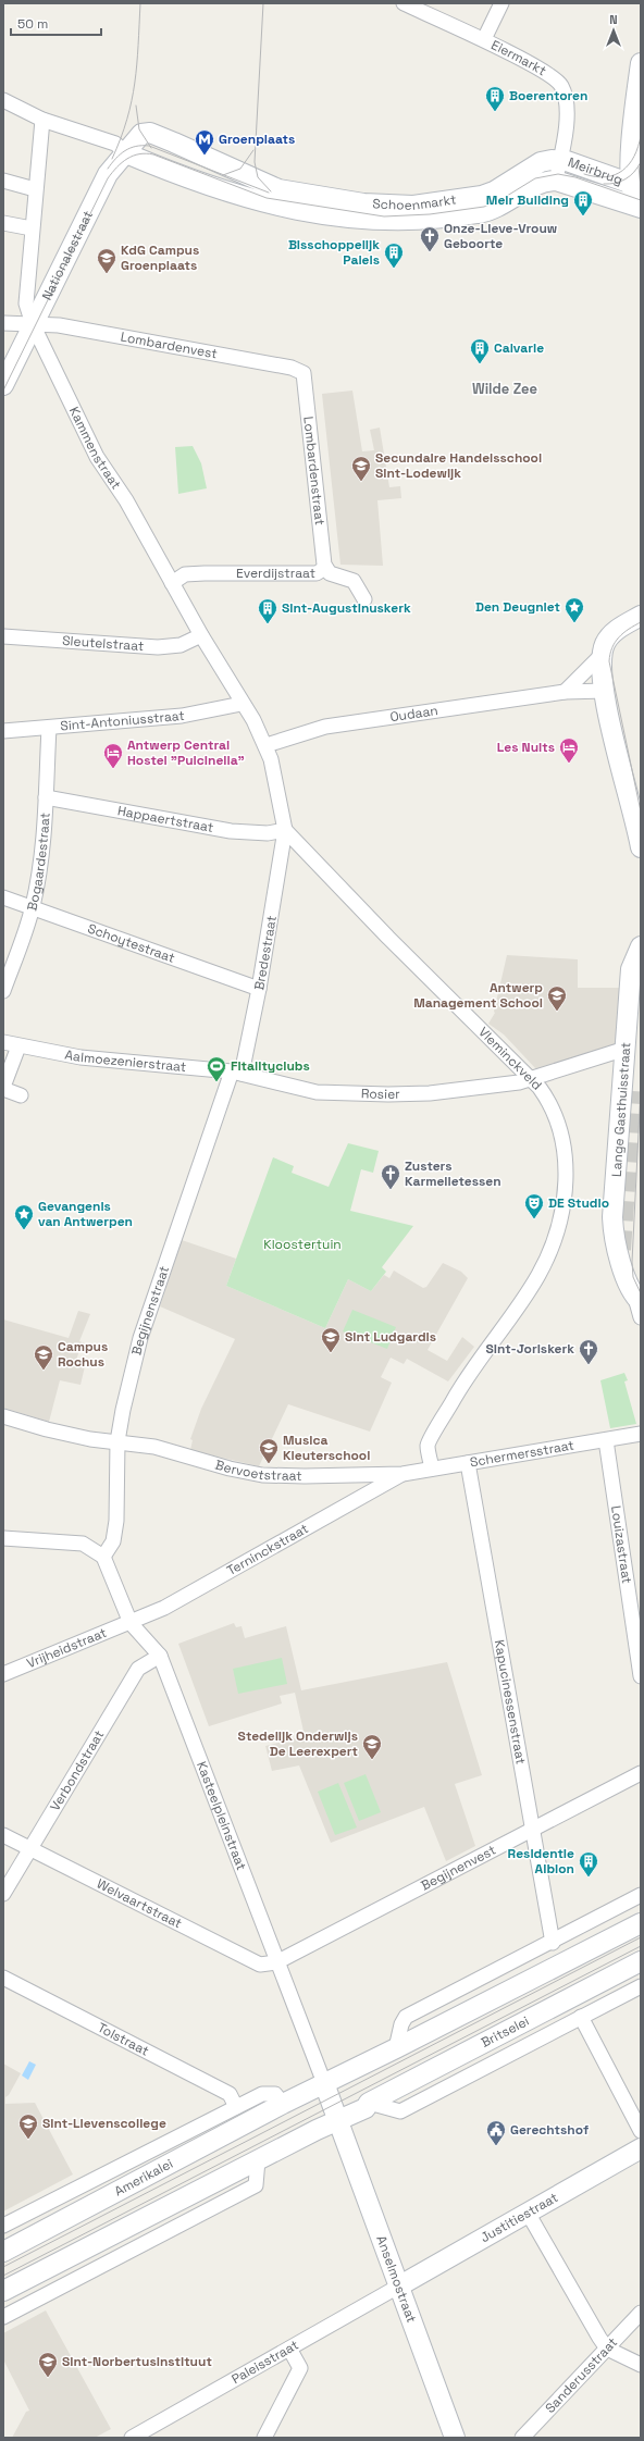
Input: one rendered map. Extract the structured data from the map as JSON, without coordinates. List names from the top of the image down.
{
  "streets": {
    "street": [
      "Eiermarkt",
      "Meirbrug",
      "Schoenmarkt",
      "Nationalestraat",
      "Lombardenvest",
      "Kammenstraat",
      "Lombardenstraat",
      "Everdijstraat",
      "Sleutelstraat",
      "Oudaan",
      "Sint-Antoniusstraat",
      "Happaertstraat",
      "Bogaardestraat",
      "Schoytestraat",
      "Bredestraat",
      "Vleminckveld",
      "Aalmoezenierstraat",
      "Rosier",
      "Lange Gasthuisstraat",
      "Begijnenstraat",
      "Schermersstraat",
      "Bervoetstraat",
      "Louizastraat",
      "Terninckstraat",
      "Vrijheidstraat",
      "Kapucinessenstraat",
      "Verbondstraat",
      "Kasteelpleinstraat",
      "Begijnenvest",
      "Welvaartstraat",
      "Britselei",
      "Tolstraat",
      "Amerikalei",
      "Justitiestraat",
      "Anselmostraat",
      "Paleisstraat",
      "Sanderusstraat"
    ]
  },
  "crossings": [
    ["Eiermarkt", "Meirbrug"],
    ["Eiermarkt", "Schoenmarkt"],
    ["Meirbrug", "Schoenmarkt"],
    ["Schoenmarkt", "Nationalestraat"],
    ["Nationalestraat", "Lombardenvest"],
    ["Nationalestraat", "Kammenstraat"],
    ["Lombardenvest", "Kammenstraat"],
    ["Lombardenvest", "Lombardenstraat"],
    ["Kammenstraat", "Everdijstraat"],
    ["Kammenstraat", "Sleutelstraat"],
    ["Kammenstraat", "Oudaan"],
    ["Kammenstraat", "Sint-Antoniusstraat"],
    ["Kammenstraat", "Happaertstraat"],
    ["Kammenstraat", "Bredestraat"],
    ["Kammenstraat", "Vleminckveld"],
    ["Lombardenstraat", "Everdijstraat"],
    ["Sint-Antoniusstraat", "Bogaardestraat"],
    ["Happaertstraat", "Bogaardestraat"],
    ["Happaertstraat", "Bredestraat"],
    ["Happaertstraat", "Vleminckveld"],
    ["Bogaardestraat", "Schoytestraat"],
    ["Schoytestraat", "Bredestraat"],
    ["Bredestraat", "Vleminckveld"],
    ["Bredestraat", "Aalmoezenierstraat"],
    ["Bredestraat", "Rosier"],
    ["Bredestraat", "Begijnenstraat"],
    ["Vleminckveld", "Rosier"],
    ["Vleminckveld", "Schermersstraat"],
    ["Aalmoezenierstraat", "Rosier"],
    ["Aalmoezenierstraat", "Begijnenstraat"],
    ["Rosier", "Lange Gasthuisstraat"],
    ["Rosier", "Begijnenstraat"],
    ["Begijnenstraat", "Bervoetstraat"],
    ["Begijnenstraat", "Kasteelpleinstraat"],
    ["Schermersstraat", "Bervoetstraat"],
    ["Schermersstraat", "Louizastraat"],
    ["Schermersstraat", "Terninckstraat"],
    ["Schermersstraat", "Kapucinessenstraat"],
    ["Bervoetstraat", "Terninckstraat"],
    ["Terninckstraat", "Vrijheidstraat"],
    ["Terninckstraat", "Kasteelpleinstraat"],
    ["Vrijheidstraat", "Kasteelpleinstraat"],
    ["Kapucinessenstraat", "Begijnenvest"],
    ["Verbondstraat", "Kasteelpleinstraat"],
    ["Verbondstraat", "Welvaartstraat"],
    ["Kasteelpleinstraat", "Begijnenvest"],
    ["Kasteelpleinstraat", "Welvaartstraat"],
    ["Kasteelpleinstraat", "Amerikalei"],
    ["Begijnenvest", "Welvaartstraat"],
    ["Britselei", "Anselmostraat"],
    ["Tolstraat", "Amerikalei"],
    ["Justitiestraat", "Anselmostraat"],
    ["Justitiestraat", "Paleisstraat"],
    ["Anselmostraat", "Paleisstraat"]
  ],
  "districts": ["Wilde Zee"],
  "parks": ["Kloostertuin"],
  "places": {
    "building": [
      "Boerentoren",
      "Meir Building",
      "Bisschoppelijk Paleis",
      "Calvarie",
      "Sint-Augustinuskerk",
      "Residentie Albion"
    ],
    "metro station": ["Groenplaats"],
    "church": ["Onze-Lieve-Vrouw Geboorte", "Zusters Karmelietessen", "Sint-Joriskerk"],
    "school or university": [
      "KdG Campus Groenplaats",
      "Secundaire Handelsschool Sint-Lodewijk",
      "Antwerp Management School",
      "Sint Ludgardis",
      "Campus Rochus",
      "Musica Kleuterschool",
      "Stedelijk Onderwijs De Leerexpert",
      "Sint-Lievenscollege",
      "Sint-Norbertusinstituut"
    ],
    "place": ["Den Deugniet", "Gevangenis van Antwerpen"],
    "hotel": ["Les Nuits", "Antwerp Central Hostel \"Pulcinella\""],
    "sports": ["Fitalityclubs"],
    "theatre": ["DE Studio"],
    "public building": ["Gerechtshof"]
  },
  "scale_bar": "50 m",
  "north": "top"
}
